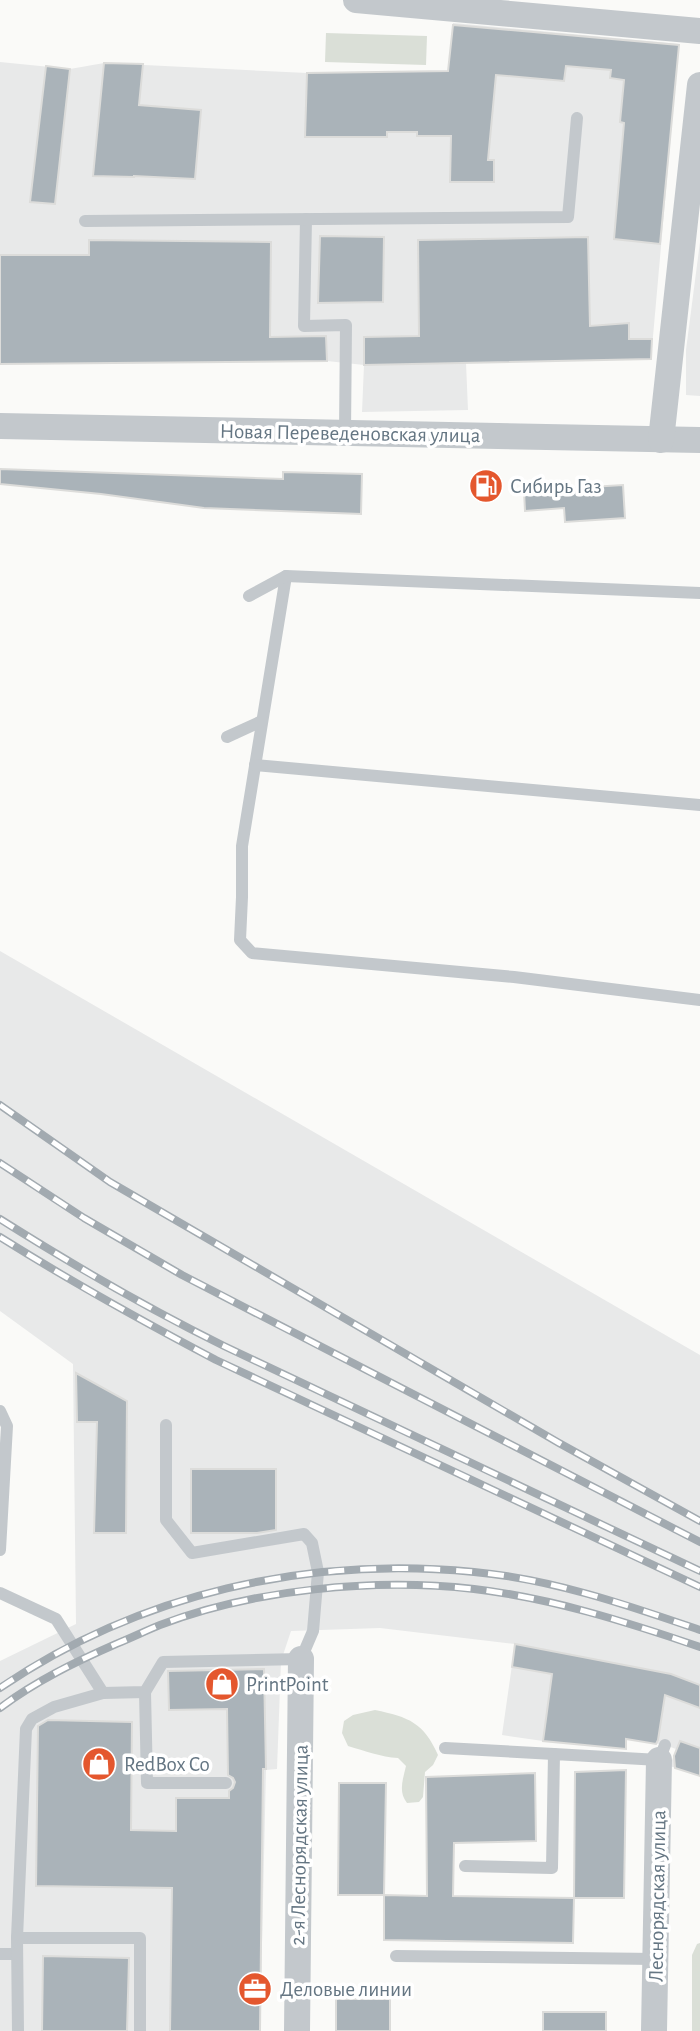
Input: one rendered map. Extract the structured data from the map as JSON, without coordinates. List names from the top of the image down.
{
  "streets": {
    "street": ["Новая Переведеновская улица", "2-я Леснорядская улица", "Леснорядская улица"]
  },
  "places": {
    "fuel station": ["Сибирь Газ"],
    "shop": ["PrintPoint", "RedBox Co"],
    "office": ["Деловые линии"]
  }
}
